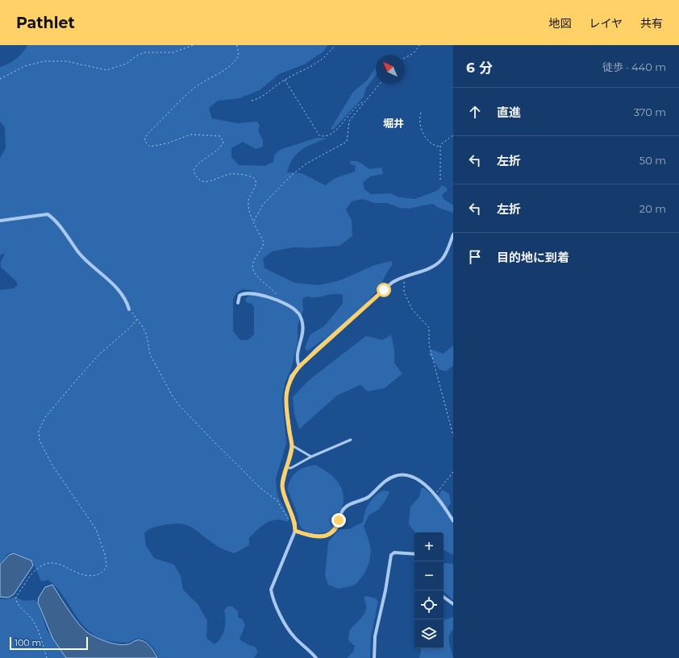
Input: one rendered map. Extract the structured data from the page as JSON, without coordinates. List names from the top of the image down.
{
  "districts": ["堀井"],
  "scale_bar": "100 m",
  "north": "top left",
  "page": {
    "header": "Pathlet",
    "nav": ["地図", "レイヤ", "共有"],
    "heading": ["6 分", "徒歩 · 440 m"],
    "list": [
      ["直進", "370 m"],
      ["左折", "50 m"],
      ["左折", "20 m"],
      "目的地に到着"
    ],
    "map_buttons": ["+", "−"],
    "scale": "100 m"
  }
}
